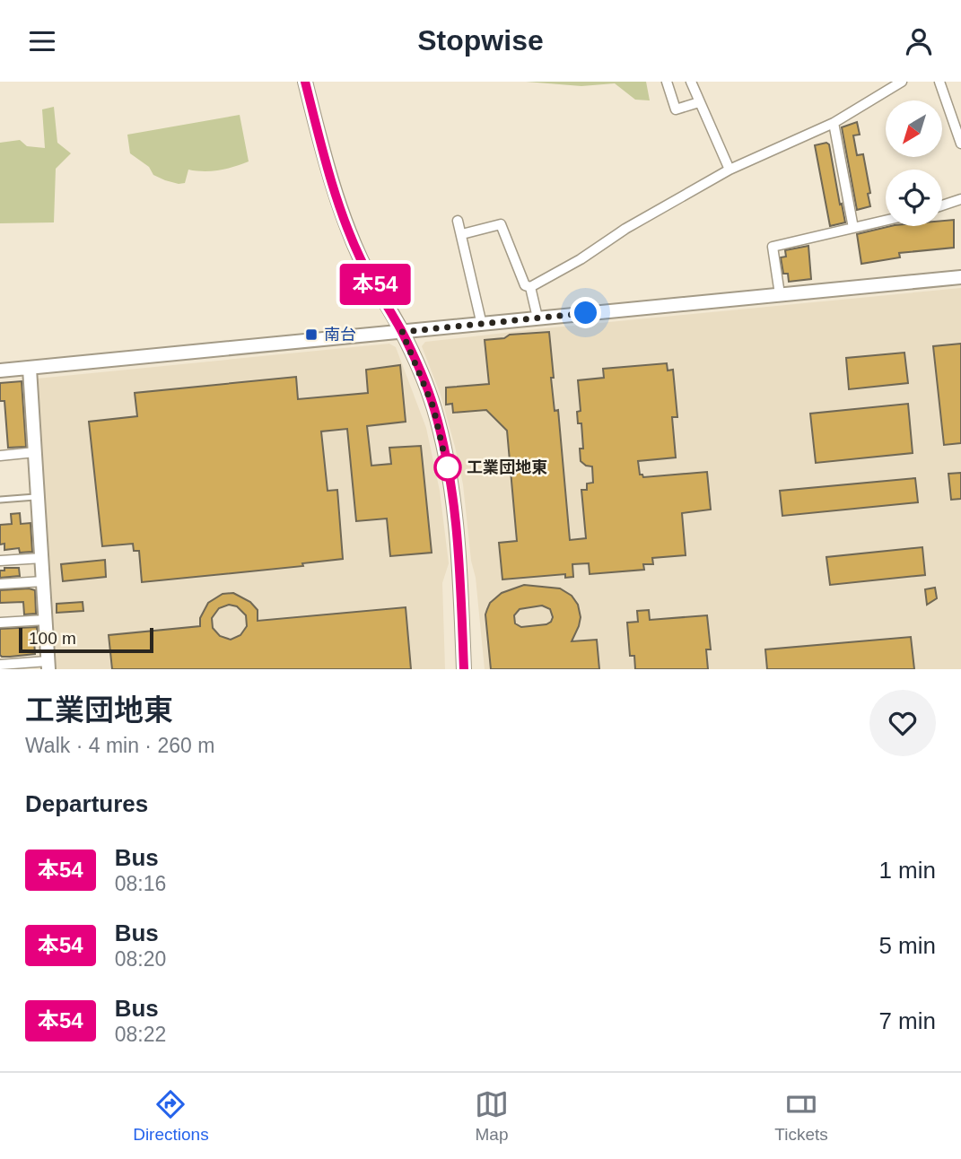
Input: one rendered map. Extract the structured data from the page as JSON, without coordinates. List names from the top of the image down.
{
  "places": {
    "transit": ["南台"],
    "other": ["工業団地東"]
  },
  "lines": ["bus line 本54"],
  "scale_bar": "100 m",
  "north": "bottom left",
  "page": {
    "header": "Stopwise",
    "on_map": "本54",
    "scale": "100 m",
    "heading": [
      ["工業団地東", "Walk · 4 min · 260 m"],
      "Departures"
    ],
    "list": [
      {
        "mark": "本54",
        "name": "Bus",
        "note": "08:16",
        "value": "1 min"
      },
      {
        "mark": "本54",
        "name": "Bus",
        "note": "08:20",
        "value": "5 min"
      },
      {
        "mark": "本54",
        "name": "Bus",
        "note": "08:22",
        "value": "7 min"
      }
    ],
    "tabs": ["Directions", "Map", "Tickets"]
  }
}
